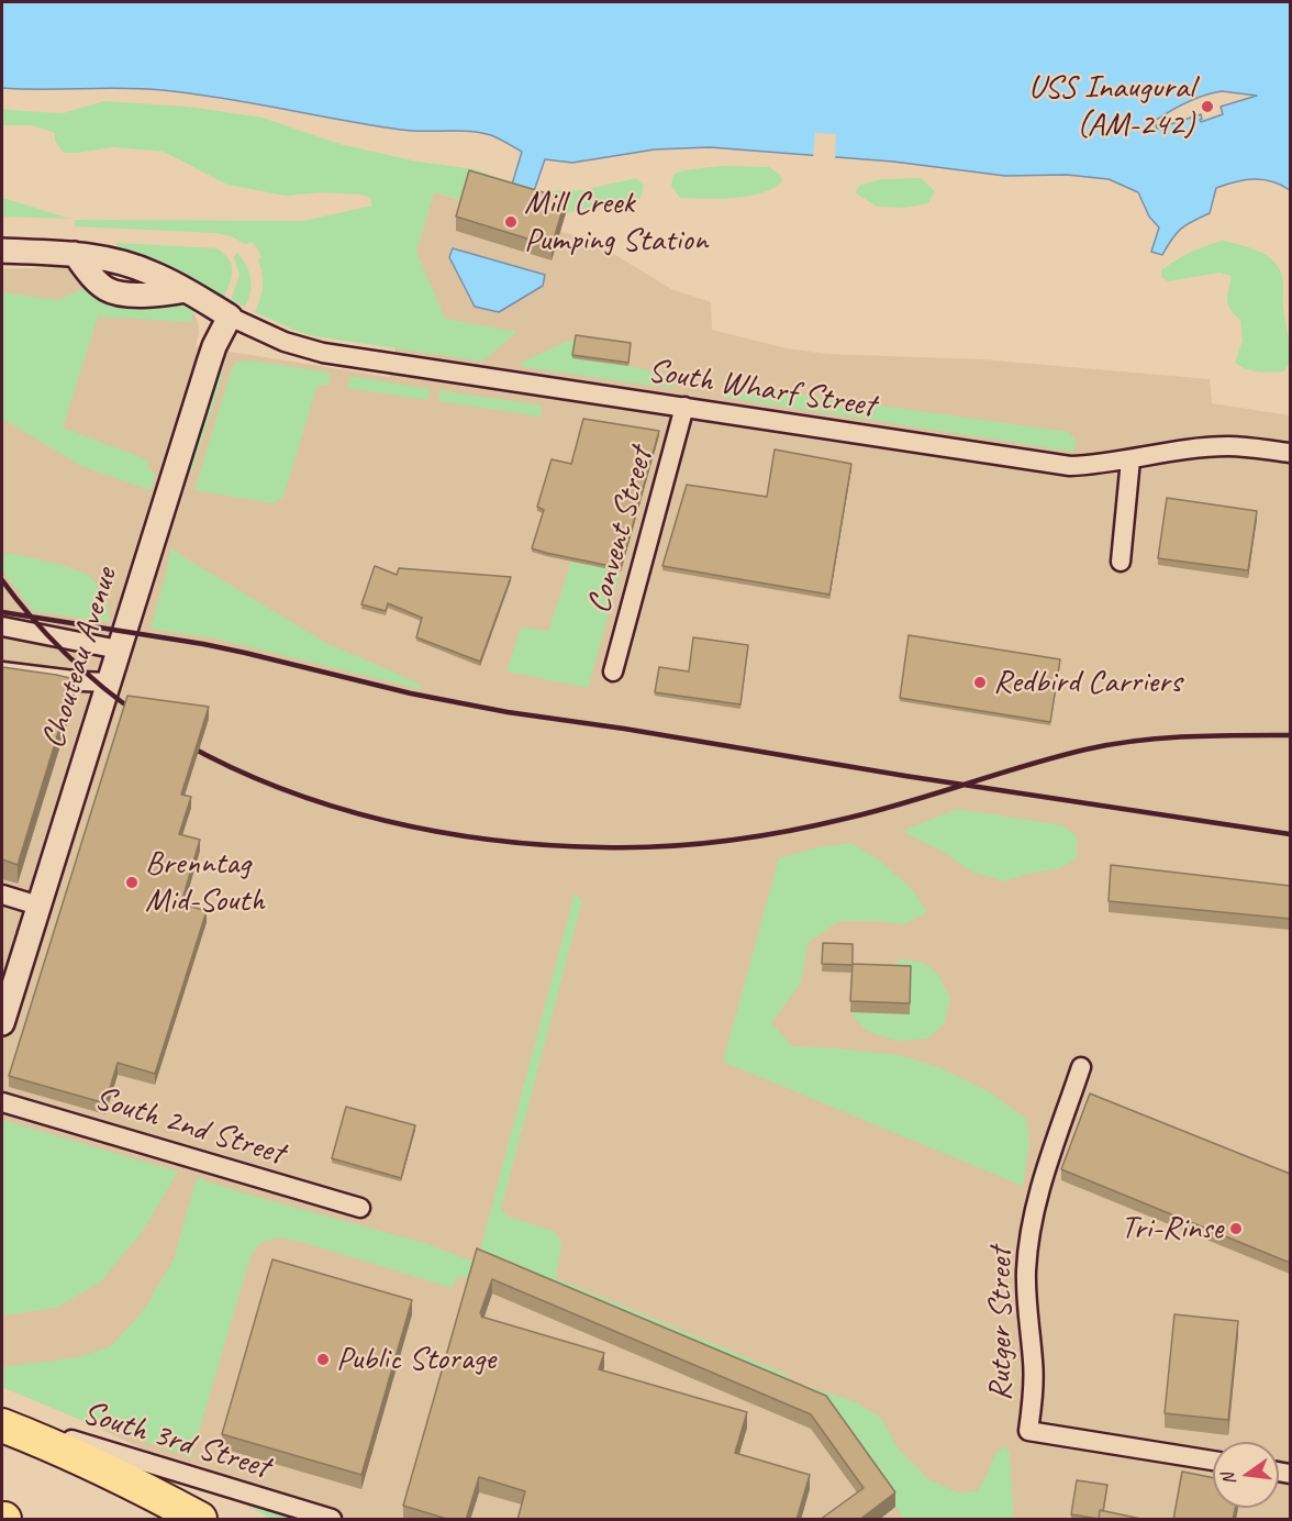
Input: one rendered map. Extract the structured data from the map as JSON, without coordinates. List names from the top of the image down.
{
  "streets": {
    "street": [
      "South Wharf Street",
      "Convent Street",
      "Chouteau Avenue",
      "South 2nd Street",
      "Rutger Street",
      "South 3rd Street"
    ]
  },
  "crossings": [
    ["South Wharf Street", "Convent Street"],
    ["South Wharf Street", "Chouteau Avenue"]
  ],
  "places": [
    "USS Inaugural (AM-242)",
    "Mill Creek Pumping Station",
    "Redbird Carriers",
    "Brenntag Mid-South",
    "Tri-Rinse",
    "Public Storage"
  ],
  "north": "left"
}
